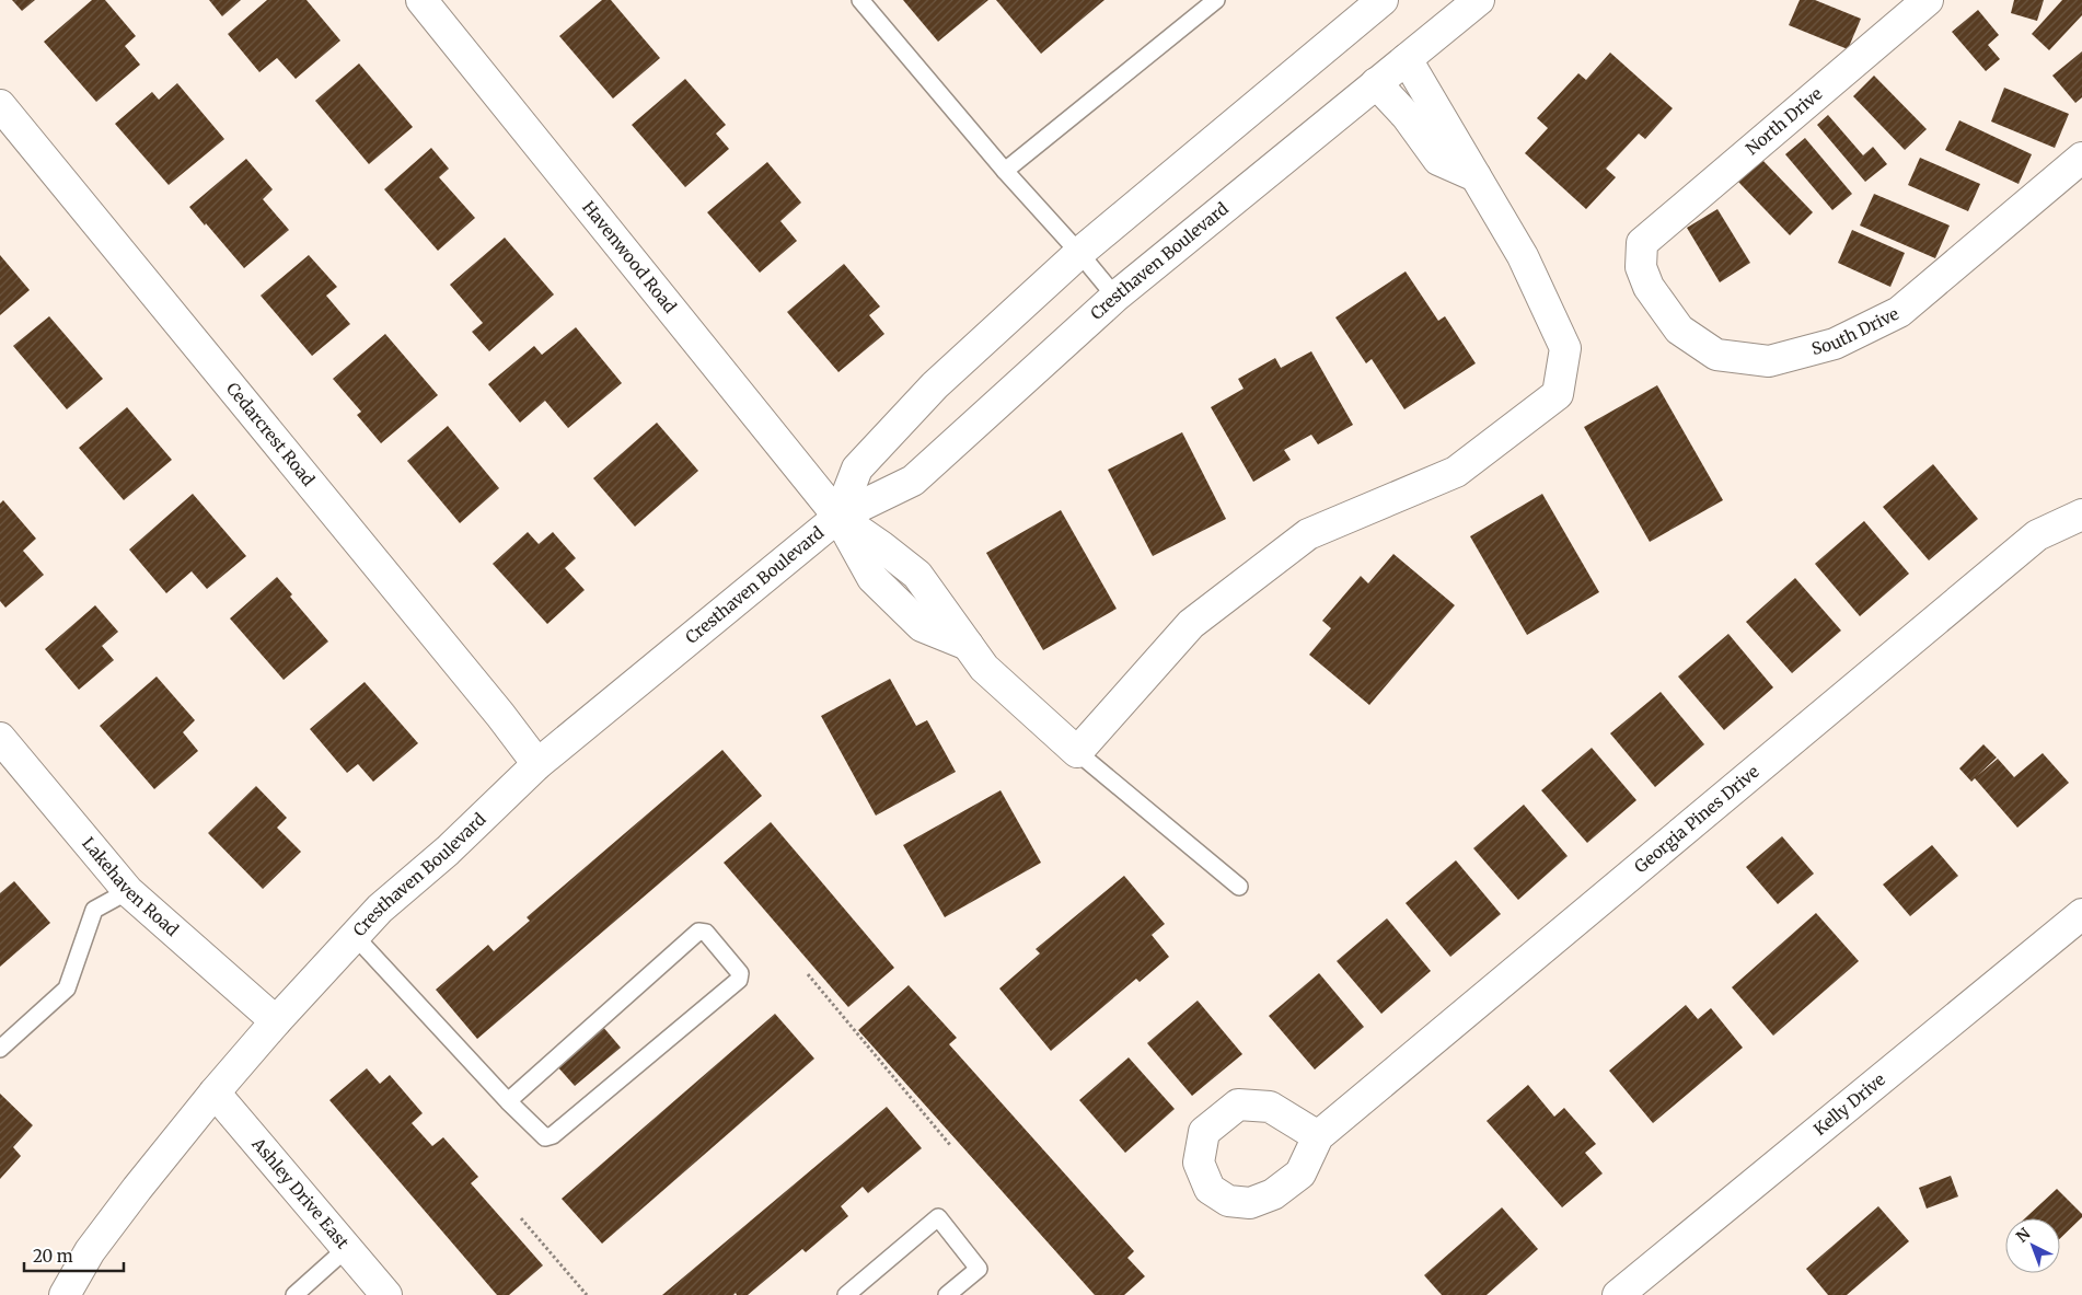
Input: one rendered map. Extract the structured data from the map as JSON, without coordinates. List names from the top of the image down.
{
  "streets": {
    "street": [
      "North Drive",
      "Havenwood Road",
      "Cresthaven Boulevard",
      "South Drive",
      "Cedarcrest Road",
      "Georgia Pines Drive",
      "Lakehaven Road",
      "Kelly Drive",
      "Ashley Drive East"
    ]
  },
  "crossings": [
    ["North Drive", "South Drive"],
    ["Havenwood Road", "Cresthaven Boulevard"],
    ["Cresthaven Boulevard", "Cedarcrest Road"],
    ["Cresthaven Boulevard", "Lakehaven Road"],
    ["Cresthaven Boulevard", "Ashley Drive East"]
  ],
  "scale_bar": "20 m",
  "north": "top left"
}
